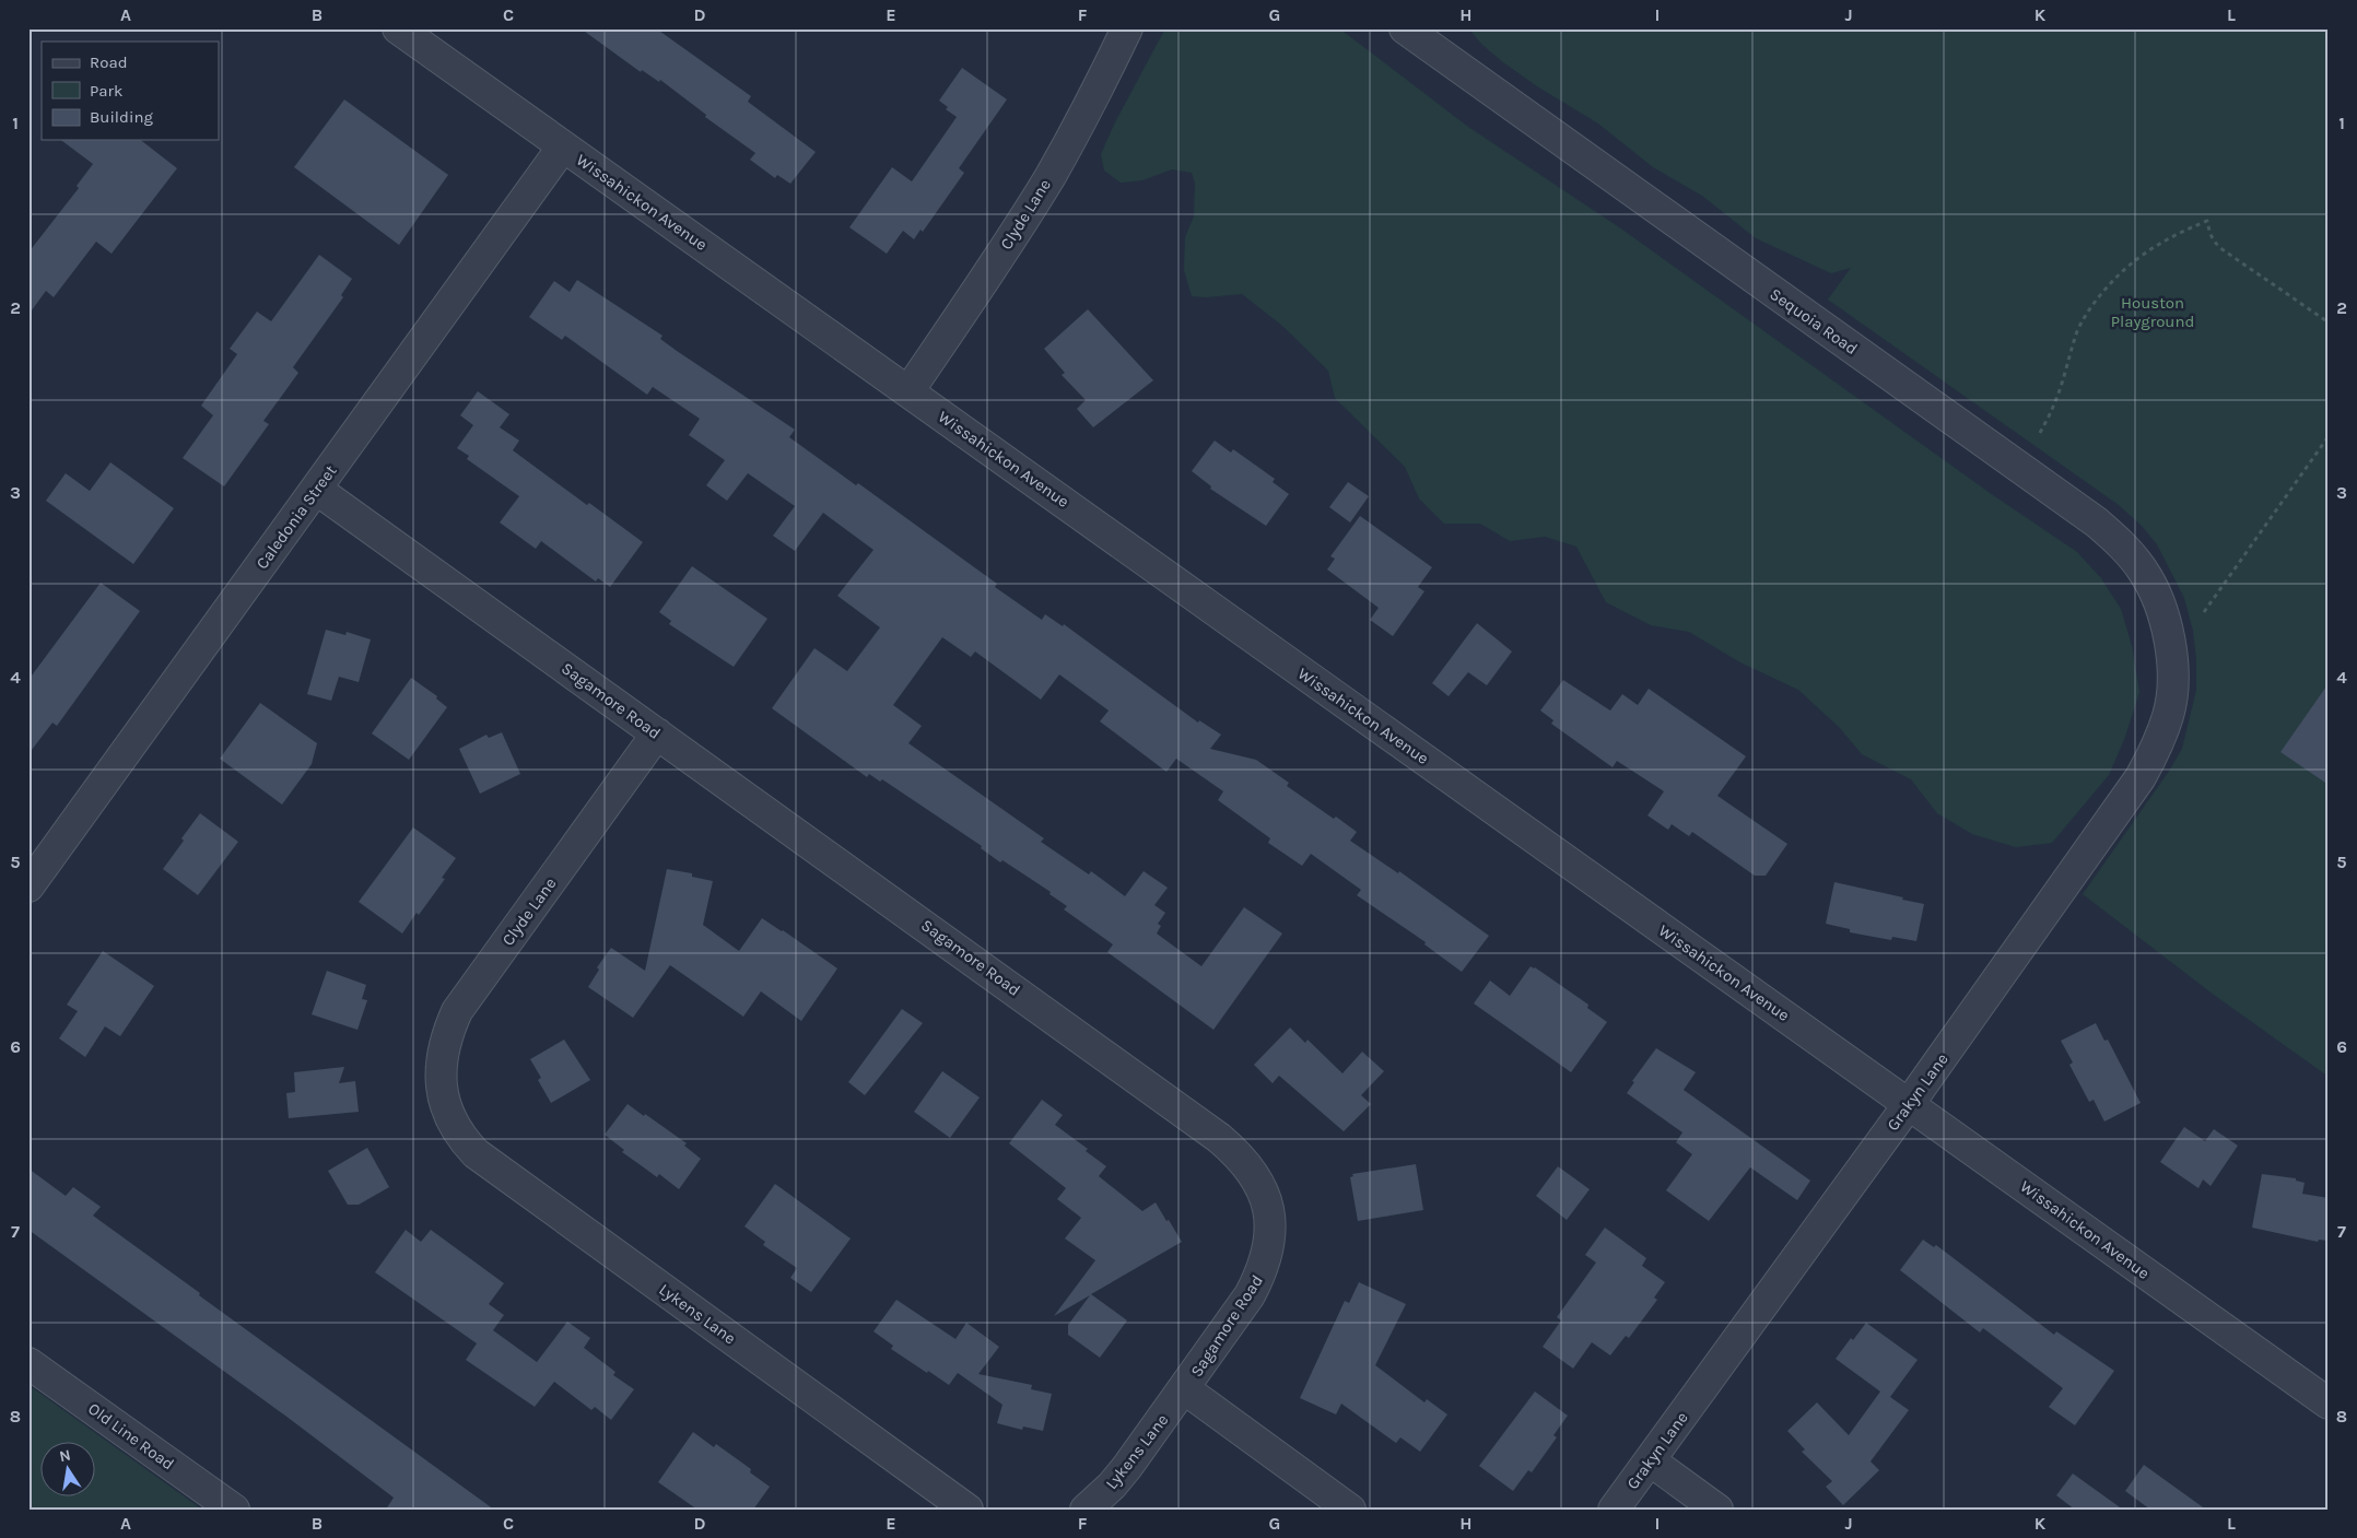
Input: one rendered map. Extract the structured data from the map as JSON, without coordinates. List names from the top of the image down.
{
  "streets": {
    "street": [
      "Wissahickon Avenue",
      "Clyde Lane",
      "Sequoia Road",
      "Caledonia Street",
      "Sagamore Road",
      "Grakyn Lane",
      "Lykens Lane",
      "Old Line Road"
    ]
  },
  "crossings": [
    ["Wissahickon Avenue", "Clyde Lane"],
    ["Wissahickon Avenue", "Caledonia Street"],
    ["Wissahickon Avenue", "Grakyn Lane"],
    ["Clyde Lane", "Sagamore Road"],
    ["Clyde Lane", "Lykens Lane"],
    ["Sequoia Road", "Grakyn Lane"],
    ["Caledonia Street", "Sagamore Road"],
    ["Sagamore Road", "Lykens Lane"]
  ],
  "parks": ["Houston Playground"],
  "legend": ["Road", "Park", "Building"],
  "north": "top",
  "grid": {
    "columns": [
      "A",
      "B",
      "C",
      "D",
      "E",
      "F",
      "G",
      "H",
      "I",
      "J",
      "K",
      "L"
    ],
    "rows": [
      "1",
      "2",
      "3",
      "4",
      "5",
      "6",
      "7",
      "8"
    ]
  }
}
